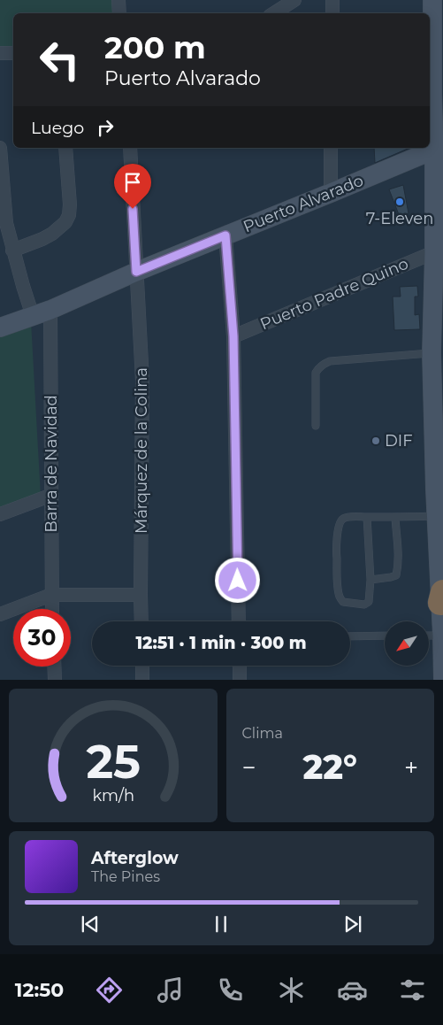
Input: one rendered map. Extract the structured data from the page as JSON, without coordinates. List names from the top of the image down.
{
  "streets": {
    "main road": ["Puerto Alvarado"],
    "street": ["Puerto Padre Quino", "Márquez de la Colina", "Barra de Navidad"]
  },
  "crossings": [
    ["Puerto Alvarado", "Márquez de la Colina"],
    ["Puerto Alvarado", "Barra de Navidad"]
  ],
  "places": ["7-Eleven", "DIF"],
  "north": "bottom left",
  "page": {
    "turn": ["200 m", "Puerto Alvarado"],
    "then": "Luego",
    "limit": "30",
    "trip": "12:51 · 1 min · 300 m",
    "tile": "Clima",
    "heat": ["−", "22°", "+"],
    "song": ["Afterglow", "The Pines"],
    "tabs": "12:50",
    "gauge": ["25", "km/h"]
  }
}
